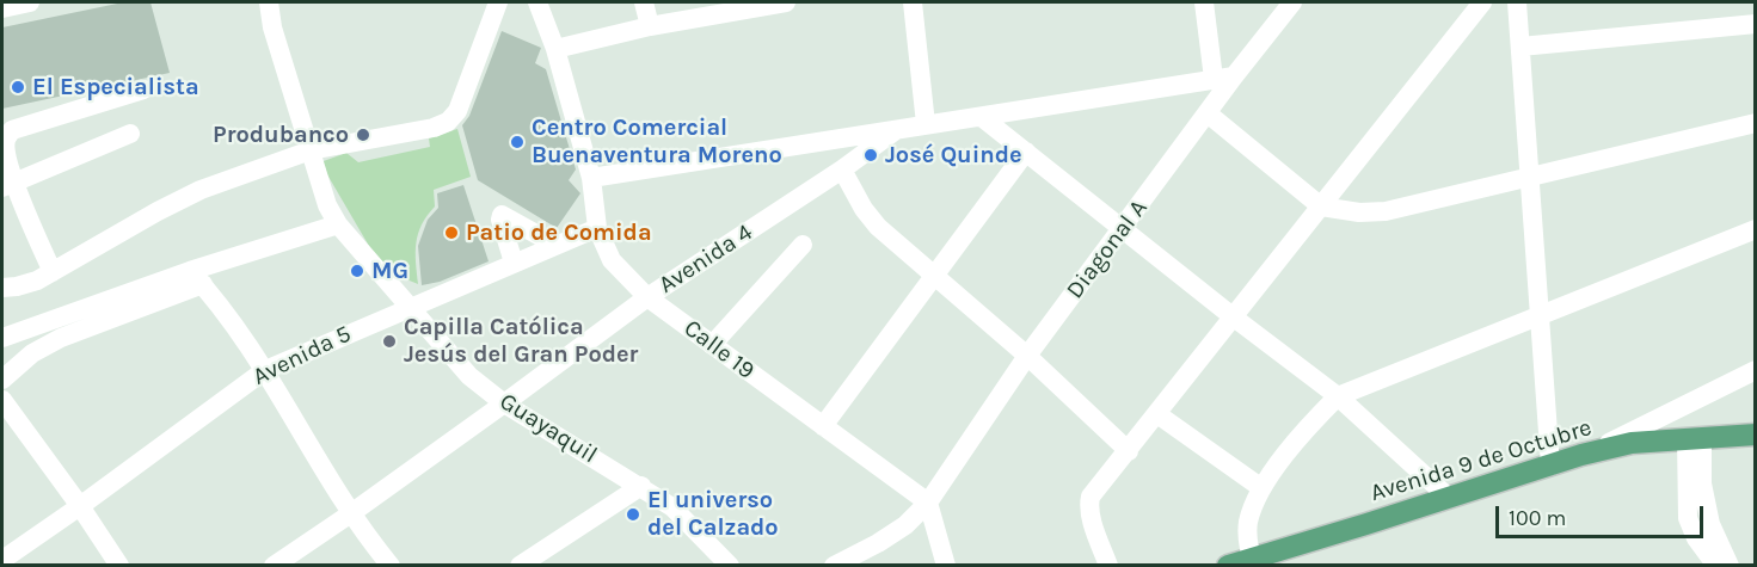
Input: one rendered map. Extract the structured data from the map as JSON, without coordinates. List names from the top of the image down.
{
  "streets": {
    "main road": ["Avenida 9 de Octubre"],
    "street": [
      "Diagonal A",
      "Avenida 4",
      "Calle 19",
      "Avenida 5",
      "Guayaquil"
    ]
  },
  "crossings": [
    ["Diagonal A", "Calle 19"],
    ["Avenida 4", "Calle 19"],
    ["Avenida 4", "Guayaquil"],
    ["Calle 19", "Avenida 5"],
    ["Avenida 5", "Guayaquil"]
  ],
  "places": [
    "El Especialista",
    "Produbanco",
    "Centro Comercial Buenaventura Moreno",
    "José Quinde",
    "Patio de Comida",
    "MG",
    "Capilla Católica Jesús del Gran Poder",
    "El universo del Calzado"
  ],
  "scale_bar": "100 m"
}
